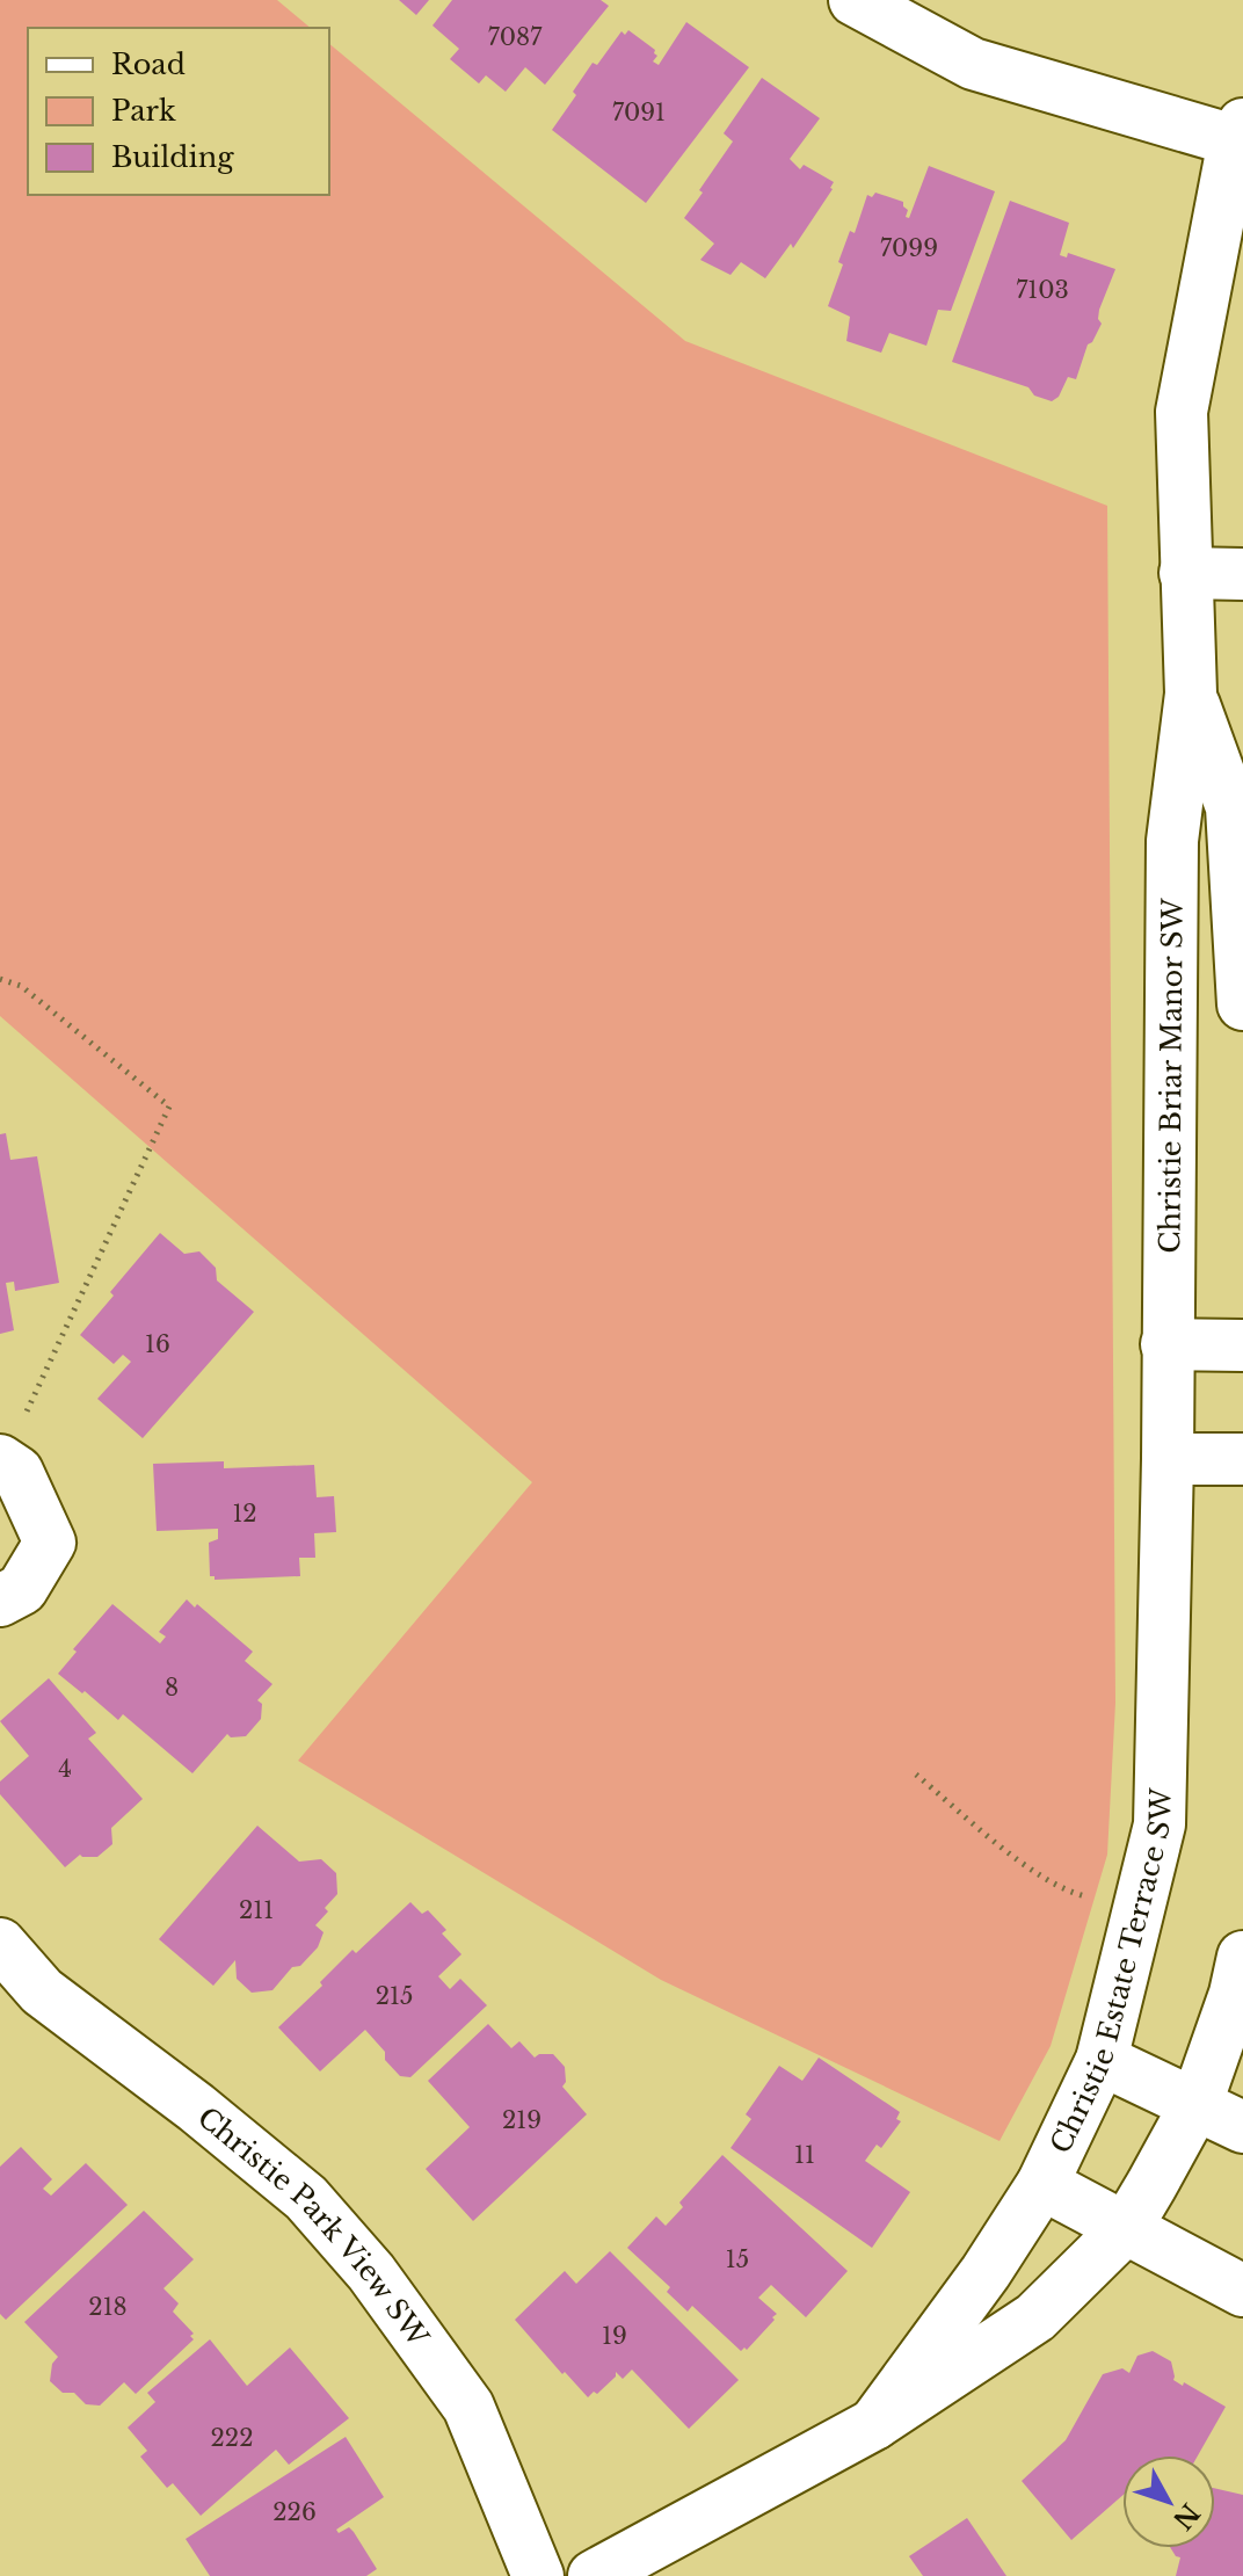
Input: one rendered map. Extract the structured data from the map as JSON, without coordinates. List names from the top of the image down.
{
  "streets": {
    "street": ["Christie Briar Manor SW", "Christie Estate Terrace SW", "Christie Park View SW"]
  },
  "crossings": [
    ["Christie Briar Manor SW", "Christie Estate Terrace SW"]
  ],
  "house_numbers": [
    "7087",
    "7091",
    "7099",
    "7103",
    "16",
    "12",
    "8",
    "4",
    "211",
    "215",
    "219",
    "11",
    "15",
    "218",
    "19",
    "222",
    "226"
  ],
  "legend": ["Road", "Park", "Building"],
  "north": "bottom right"
}
